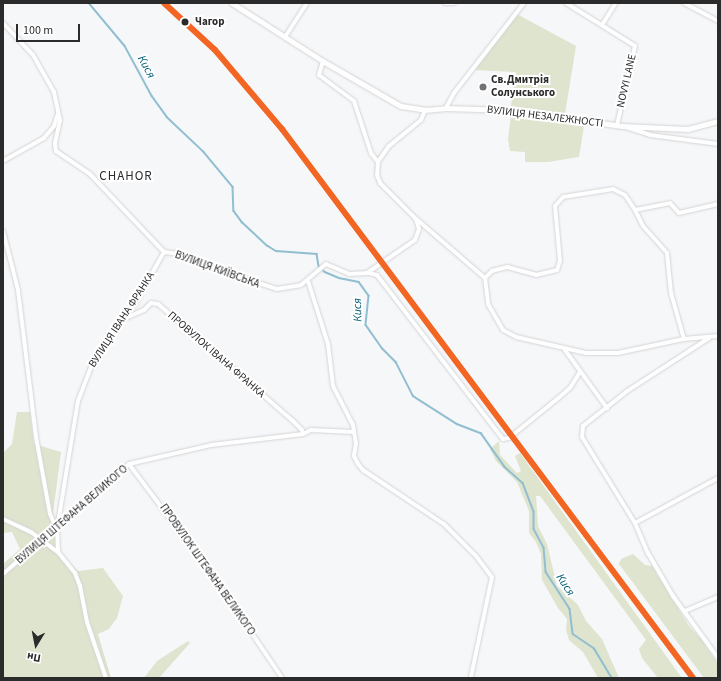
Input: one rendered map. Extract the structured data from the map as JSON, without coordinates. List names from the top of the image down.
{
  "streets": {
    "street": [
      "NOVYI LANE",
      "ВУЛИЦЯ НЕЗАЛЕЖНОСТІ",
      "ВУЛИЦЯ КИЇВСЬКА",
      "ВУЛИЦЯ ІВАНА ФРАНКА",
      "ПРОВУЛОК ІВАНА ФРАНКА",
      "ВУЛИЦЯ ШТЕФАНА ВЕЛИКОГО",
      "ПРОВУЛОК ШТЕФАНА ВЕЛИКОГО"
    ]
  },
  "crossings": [
    ["NOVYI LANE", "ВУЛИЦЯ НЕЗАЛЕЖНОСТІ"],
    ["ВУЛИЦЯ КИЇВСЬКА", "ВУЛИЦЯ ІВАНА ФРАНКА"],
    ["ВУЛИЦЯ ІВАНА ФРАНКА", "ПРОВУЛОК ІВАНА ФРАНКА"],
    ["ВУЛИЦЯ ІВАНА ФРАНКА", "ВУЛИЦЯ ШТЕФАНА ВЕЛИКОГО"],
    ["ПРОВУЛОК ІВАНА ФРАНКА", "ВУЛИЦЯ ШТЕФАНА ВЕЛИКОГО"],
    ["ВУЛИЦЯ ШТЕФАНА ВЕЛИКОГО", "ПРОВУЛОК ШТЕФАНА ВЕЛИКОГО"]
  ],
  "districts": ["CHAHOR"],
  "water": ["Кися"],
  "places": ["Чагор", "Св.Дмитрія Солунського"],
  "scale_bar": "100 m",
  "north": "bottom"
}
